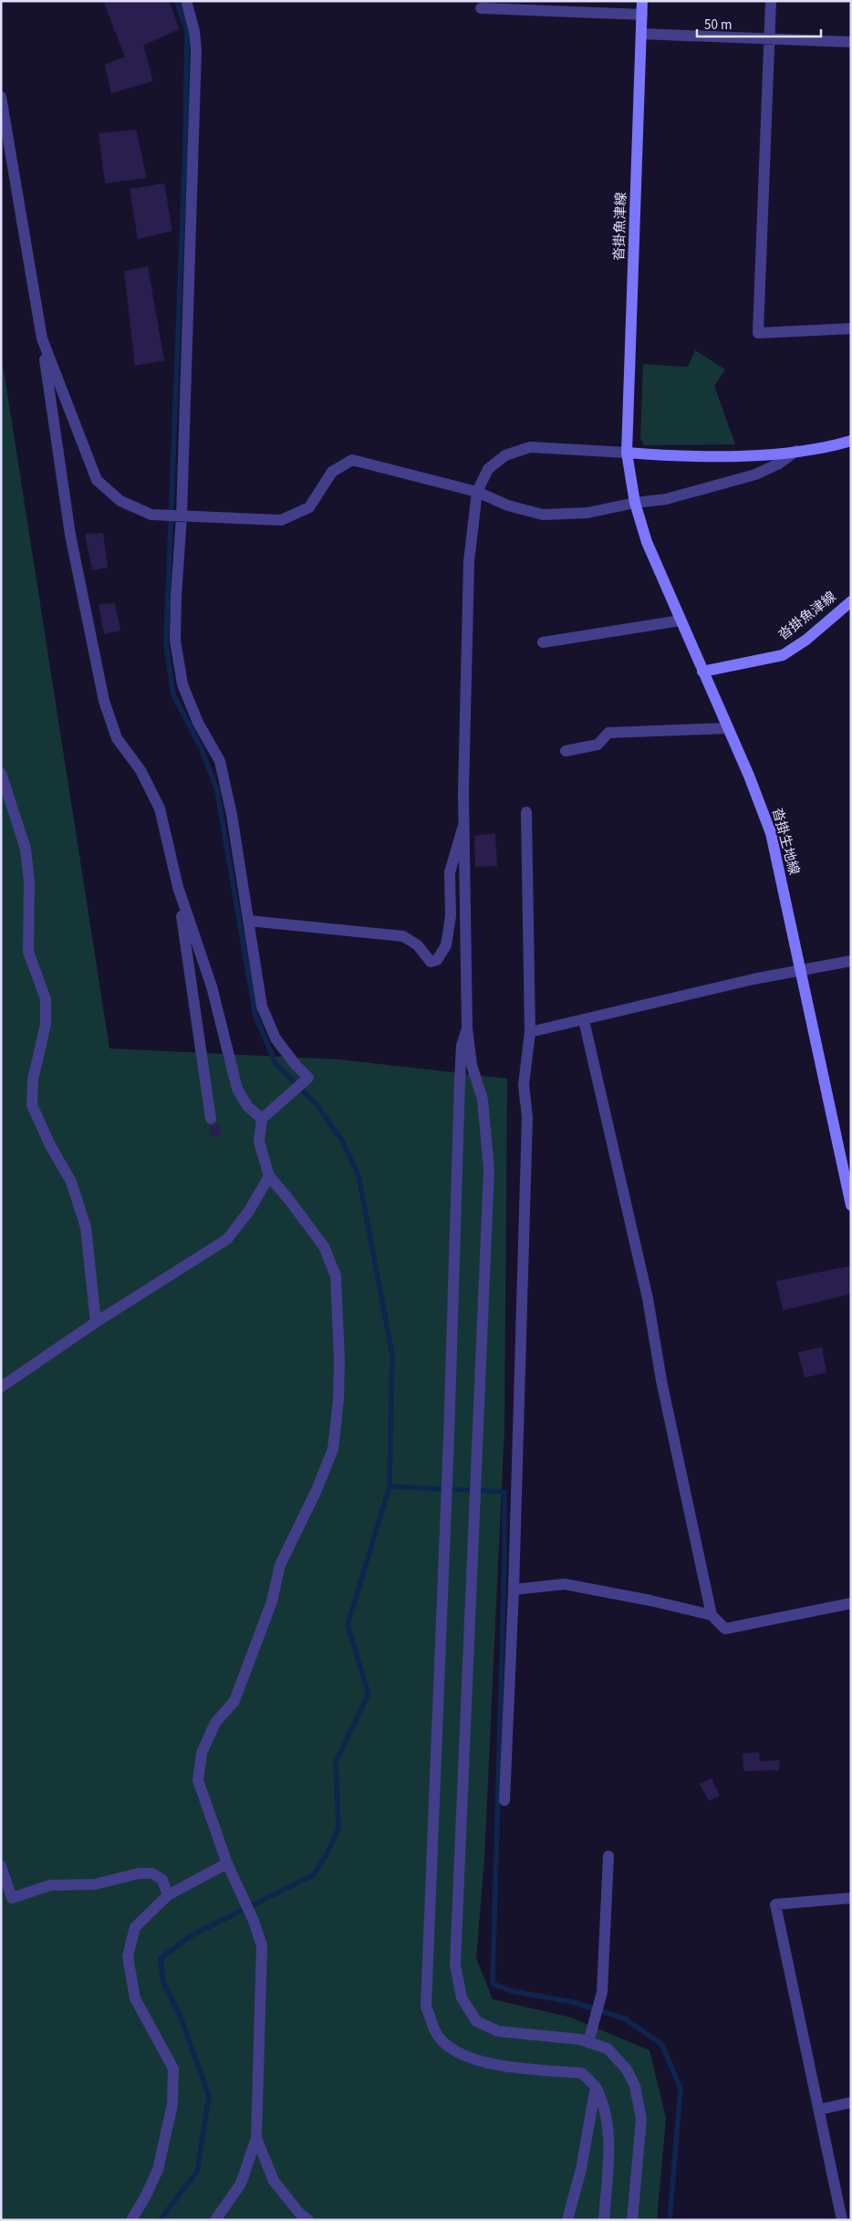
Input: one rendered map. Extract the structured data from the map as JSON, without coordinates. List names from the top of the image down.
{
  "streets": {
    "main road": ["沓掛魚津線", "沓掛生地線"]
  },
  "crossings": [
    ["沓掛魚津線", "沓掛生地線"]
  ],
  "scale_bar": "50 m"
}
